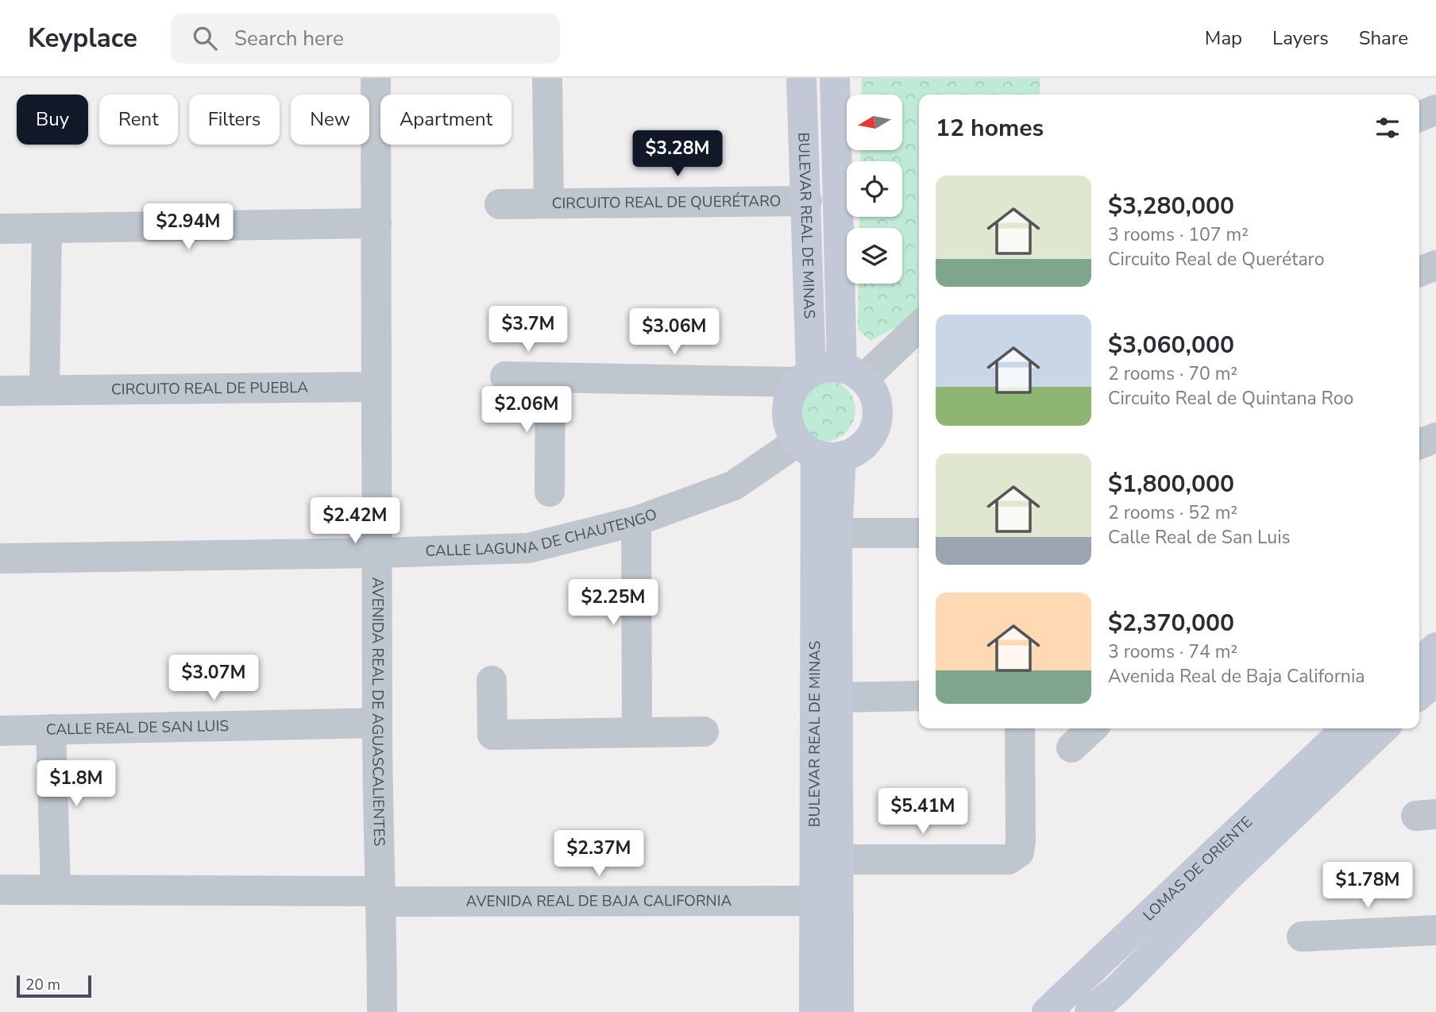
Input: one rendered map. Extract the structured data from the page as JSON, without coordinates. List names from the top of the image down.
{
  "streets": {
    "street": [
      "CIRCUITO REAL DE QUERÉTARO",
      "BULEVAR REAL DE MINAS",
      "CIRCUITO REAL DE PUEBLA",
      "CALLE LAGUNA DE CHAUTENGO",
      "AVENIDA REAL DE AGUASCALIENTES",
      "CALLE REAL DE SAN LUIS",
      "LOMAS DE ORIENTE",
      "AVENIDA REAL DE BAJA CALIFORNIA"
    ]
  },
  "crossings": [
    ["CIRCUITO REAL DE QUERÉTARO", "BULEVAR REAL DE MINAS"],
    ["BULEVAR REAL DE MINAS", "CALLE LAGUNA DE CHAUTENGO"],
    ["BULEVAR REAL DE MINAS", "AVENIDA REAL DE BAJA CALIFORNIA"],
    ["CIRCUITO REAL DE PUEBLA", "AVENIDA REAL DE AGUASCALIENTES"],
    ["CALLE LAGUNA DE CHAUTENGO", "AVENIDA REAL DE AGUASCALIENTES"],
    ["AVENIDA REAL DE AGUASCALIENTES", "CALLE REAL DE SAN LUIS"],
    ["AVENIDA REAL DE AGUASCALIENTES", "AVENIDA REAL DE BAJA CALIFORNIA"]
  ],
  "scale_bar": "20 m",
  "north": "left",
  "page": {
    "header": "Keyplace",
    "search": "Search here",
    "nav": ["Map", "Layers", "Share"],
    "chip": [
      "Buy",
      "Rent",
      "Filters",
      "New",
      "Apartment"
    ],
    "heading": "12 homes",
    "price": [
      "$3.28M",
      "$2.94M",
      "$3.7M",
      "$3.06M",
      "$2.06M",
      "$2.42M",
      "$2.25M",
      "$3.07M",
      "$1.8M",
      "$5.41M",
      "$2.37M",
      "$1.78M"
    ],
    "list": [
      {
        "name": "$3,280,000",
        "note": "3 rooms · 107 m² · Circuito Real de Querétaro"
      },
      {
        "name": "$3,060,000",
        "note": "2 rooms · 70 m² · Circuito Real de Quintana Roo"
      },
      {
        "name": "$1,800,000",
        "note": "2 rooms · 52 m² · Calle Real de San Luis"
      },
      {
        "name": "$2,370,000",
        "note": "3 rooms · 74 m² · Avenida Real de Baja California"
      }
    ],
    "scale": "20 m"
  }
}
